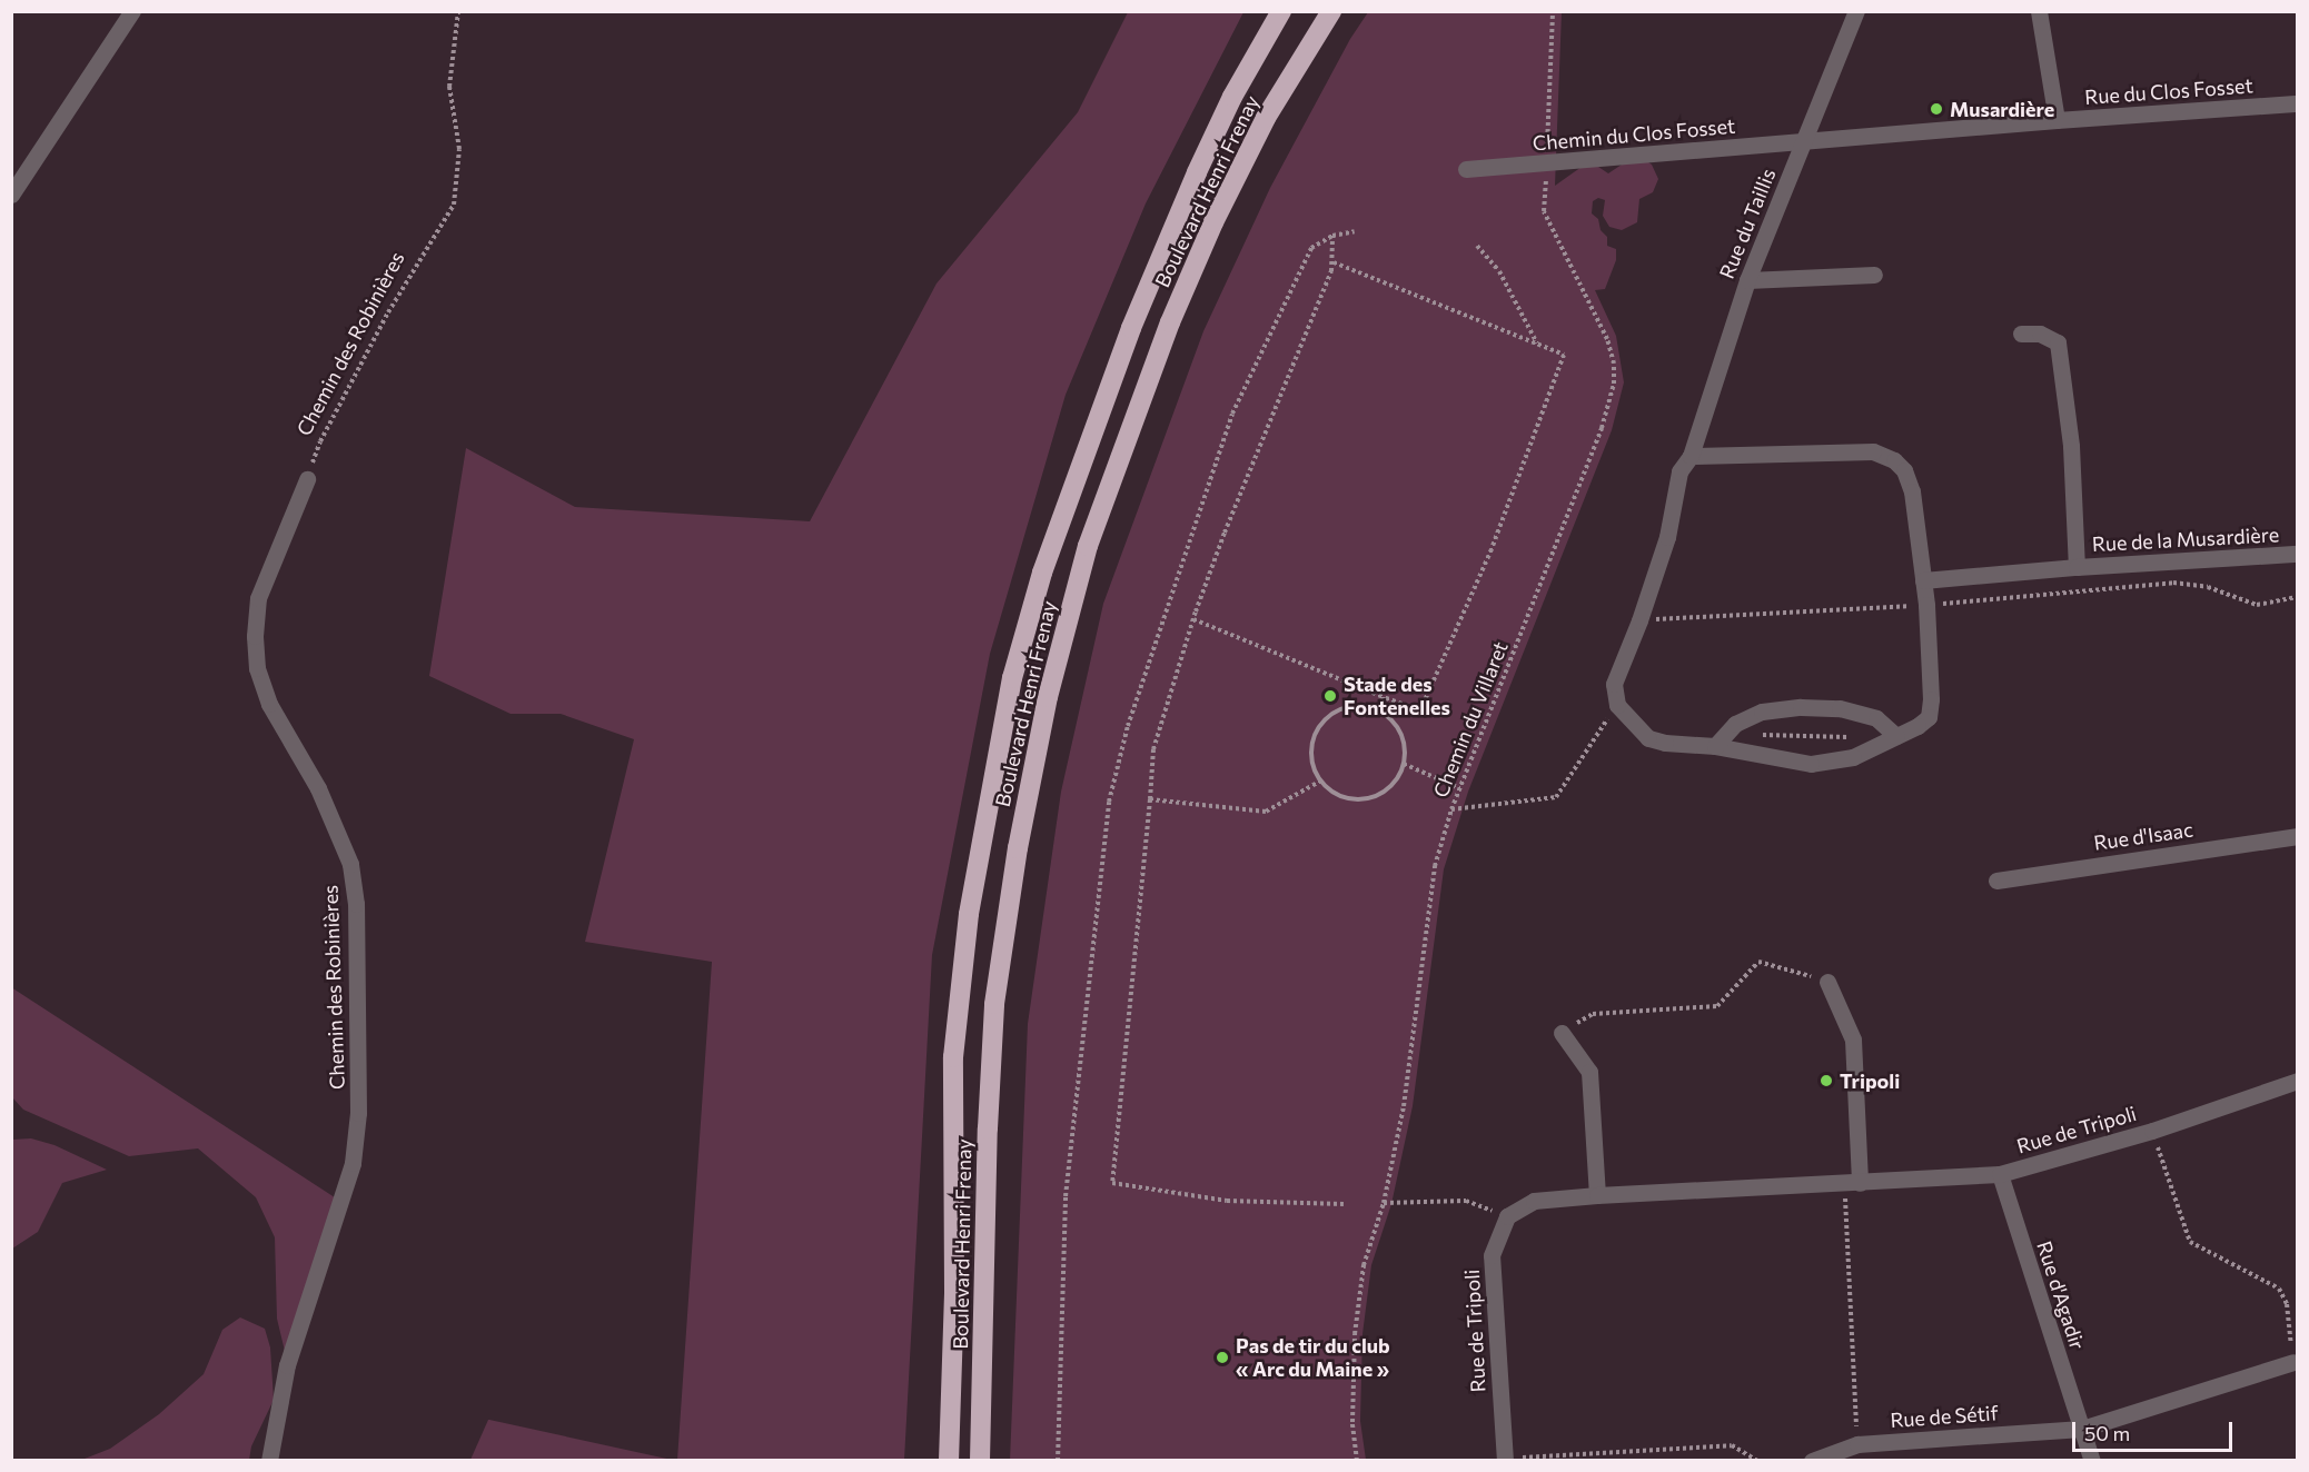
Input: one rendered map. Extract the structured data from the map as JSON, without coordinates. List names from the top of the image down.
{
  "streets": {
    "highway": ["Boulevard Henri Frenay"],
    "street": [
      "Rue du Clos Fosset",
      "Chemin du Clos Fosset",
      "Rue du Taillis",
      "Chemin des Robinières",
      "Rue de la Musardière",
      "Rue d'Isaac",
      "Rue de Tripoli",
      "Rue d'Agadir",
      "Rue de Sétif"
    ],
    "path": ["Chemin du Villaret"]
  },
  "crossings": [
    ["Rue du Clos Fosset", "Chemin du Clos Fosset"],
    ["Rue du Clos Fosset", "Rue du Taillis"],
    ["Chemin du Clos Fosset", "Rue du Taillis"],
    ["Chemin du Clos Fosset", "Chemin du Villaret"],
    ["Rue de Tripoli", "Rue d'Agadir"],
    ["Rue d'Agadir", "Rue de Sétif"]
  ],
  "places": [
    "Musardière",
    "Stade des Fontenelles",
    "Tripoli",
    "Pas de tir du club « Arc du Maine »"
  ],
  "scale_bar": "50 m"
}
